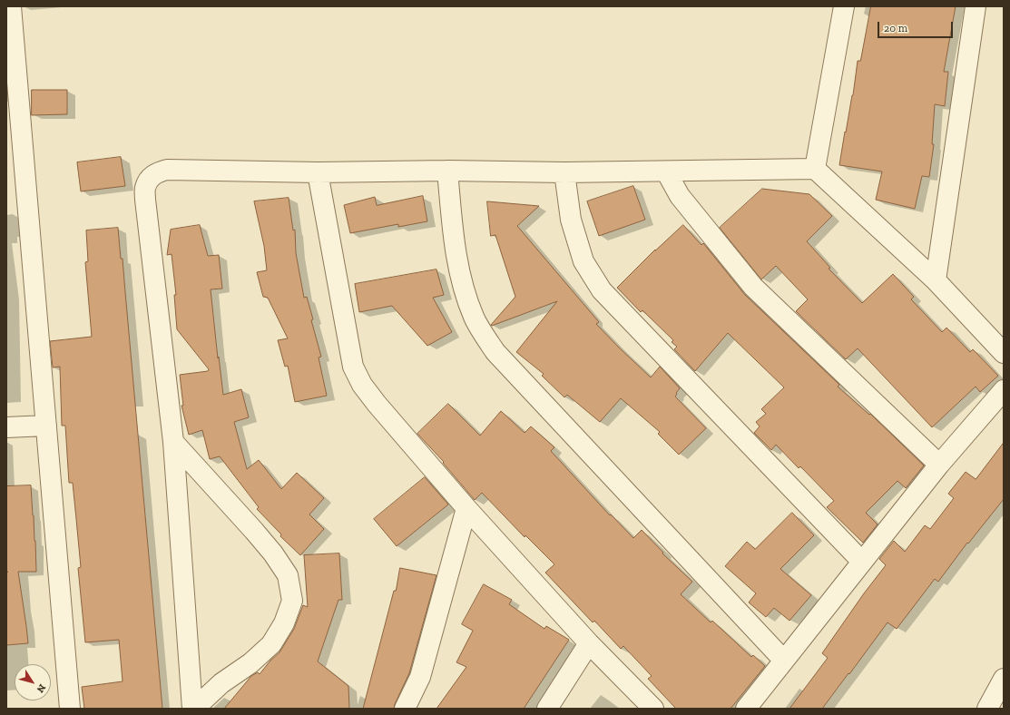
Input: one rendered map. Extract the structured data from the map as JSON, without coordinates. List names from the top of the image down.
{
  "scale_bar": "20 m",
  "north": "bottom right"
}
